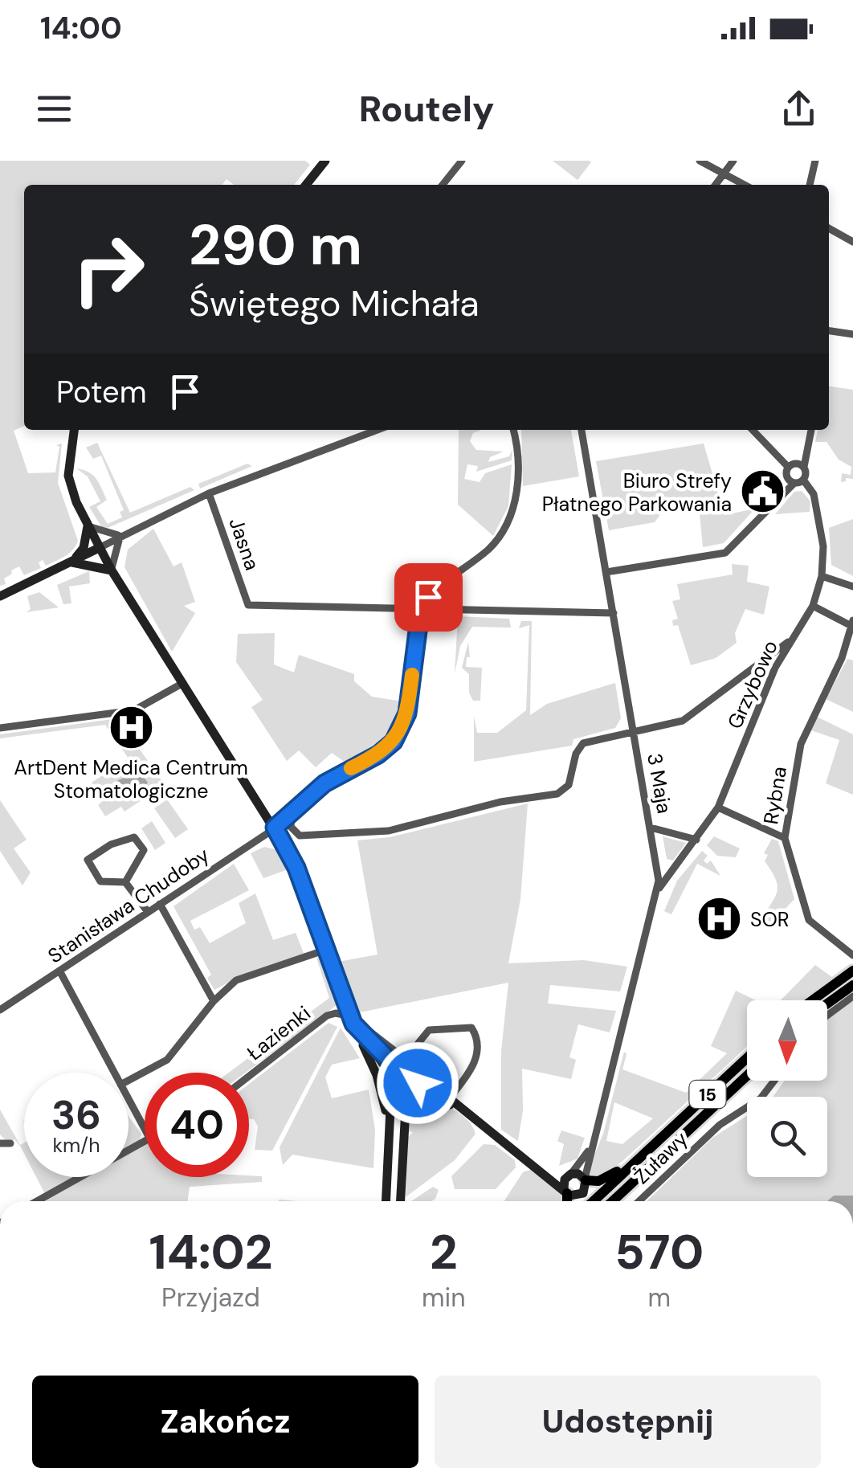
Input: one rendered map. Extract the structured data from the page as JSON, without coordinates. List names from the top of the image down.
{
  "streets": {
    "main road": ["15"],
    "street": [
      "Jasna",
      "Grzybowo",
      "3 Maja",
      "Rybna",
      "Stanisława Chudoby",
      "Łazienki",
      "Żuławy"
    ]
  },
  "crossings": [
    ["Jasna", "Stanisława Chudoby"],
    ["Grzybowo", "3 Maja"],
    ["Grzybowo", "Rybna"]
  ],
  "places": {
    "public building": ["Biuro Strefy Płatnego Parkowania"],
    "hospital": ["ArtDent Medica Centrum Stomatologiczne", "SOR"]
  },
  "north": "bottom",
  "page": {
    "status": "14:00",
    "header": "Routely",
    "turn": ["290 m", "Świętego Michała"],
    "then": "Potem",
    "speed": "36 km/h",
    "limit": "40",
    "eta": [
      "14:02",
      "Przyjazd",
      "2",
      "min",
      "570",
      "m"
    ],
    "buttons": ["Zakończ", "Udostępnij"]
  }
}
